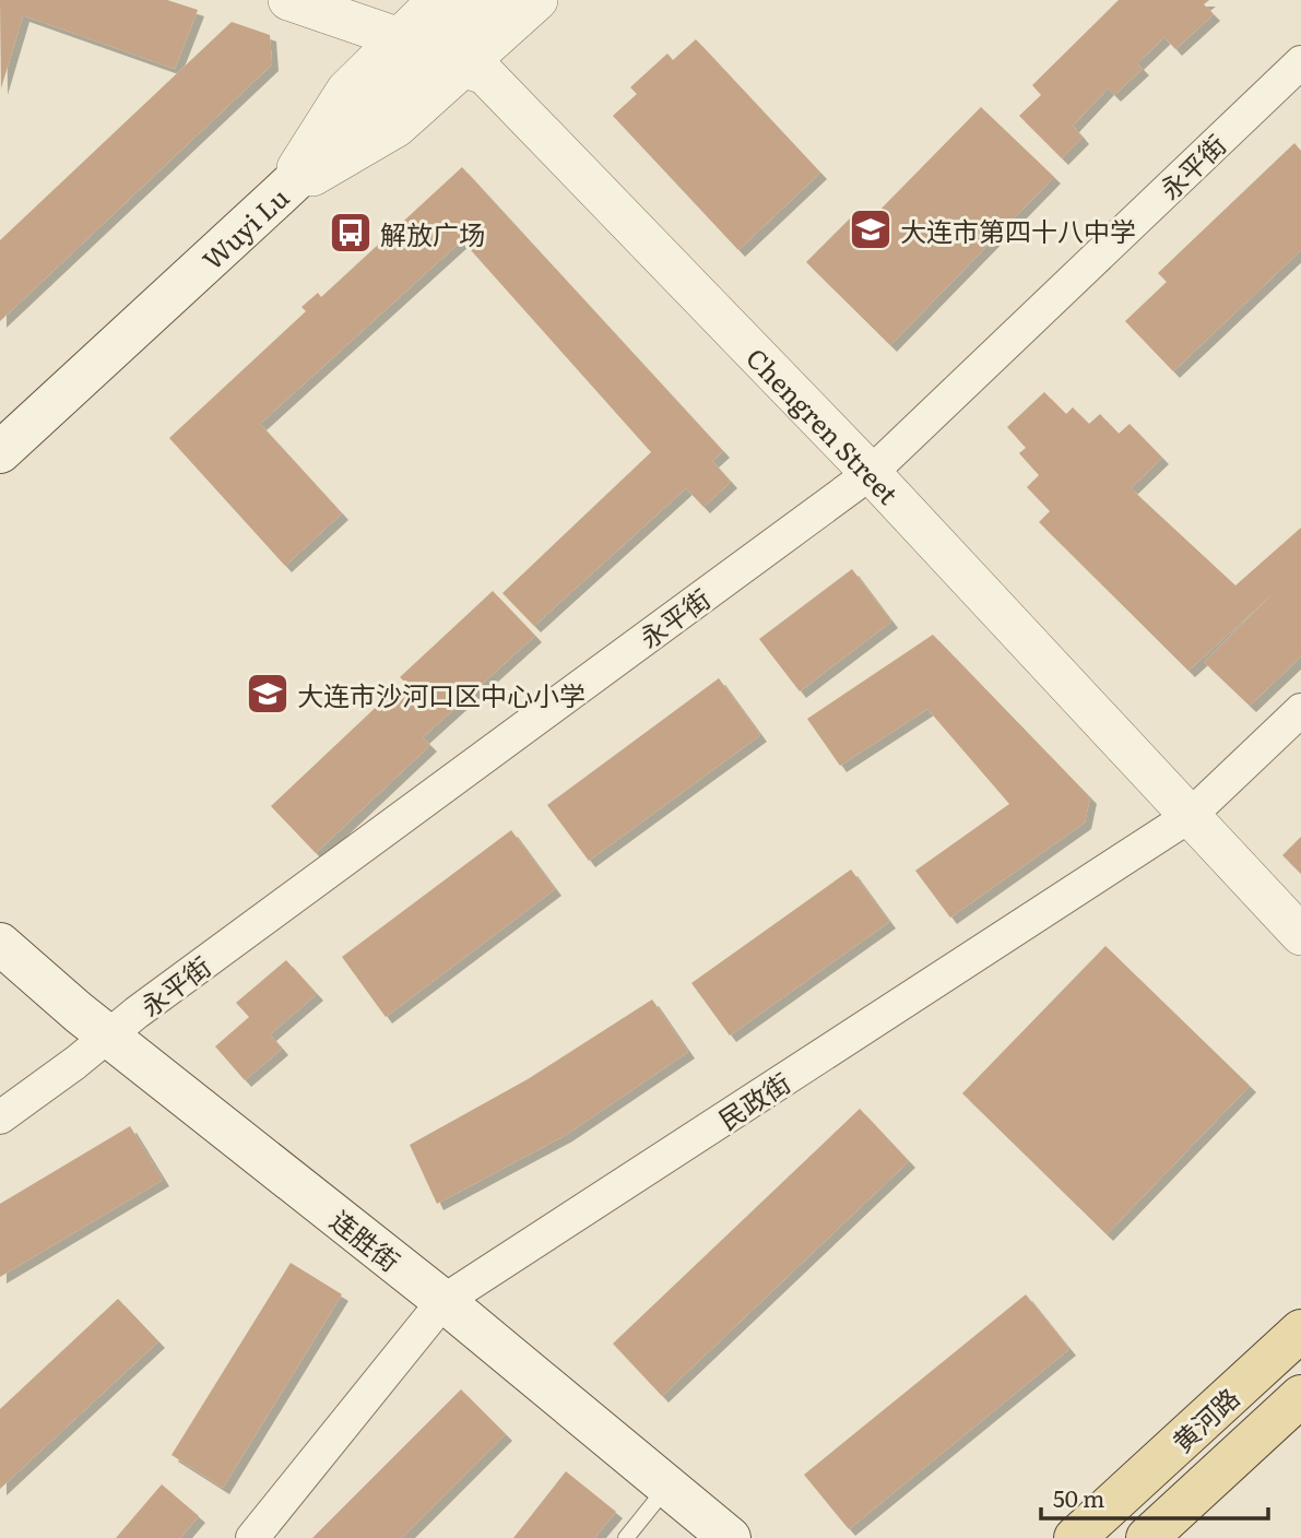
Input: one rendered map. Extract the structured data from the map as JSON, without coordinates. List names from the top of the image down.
{
  "streets": {
    "main road": ["Wuyi Lu", "连胜街", "黄河路"],
    "street": ["永平街", "Chengren Street", "民政街"]
  },
  "crossings": [
    ["永平街", "Chengren Street"],
    ["永平街", "连胜街"],
    ["Wuyi Lu", "Chengren Street"],
    ["Chengren Street", "民政街"],
    ["民政街", "连胜街"]
  ],
  "places": {
    "school or university": ["大连市第四十八中学", "大连市沙河口区中心小学"],
    "bus stop": ["解放广场"]
  },
  "scale_bar": "50 m"
}
